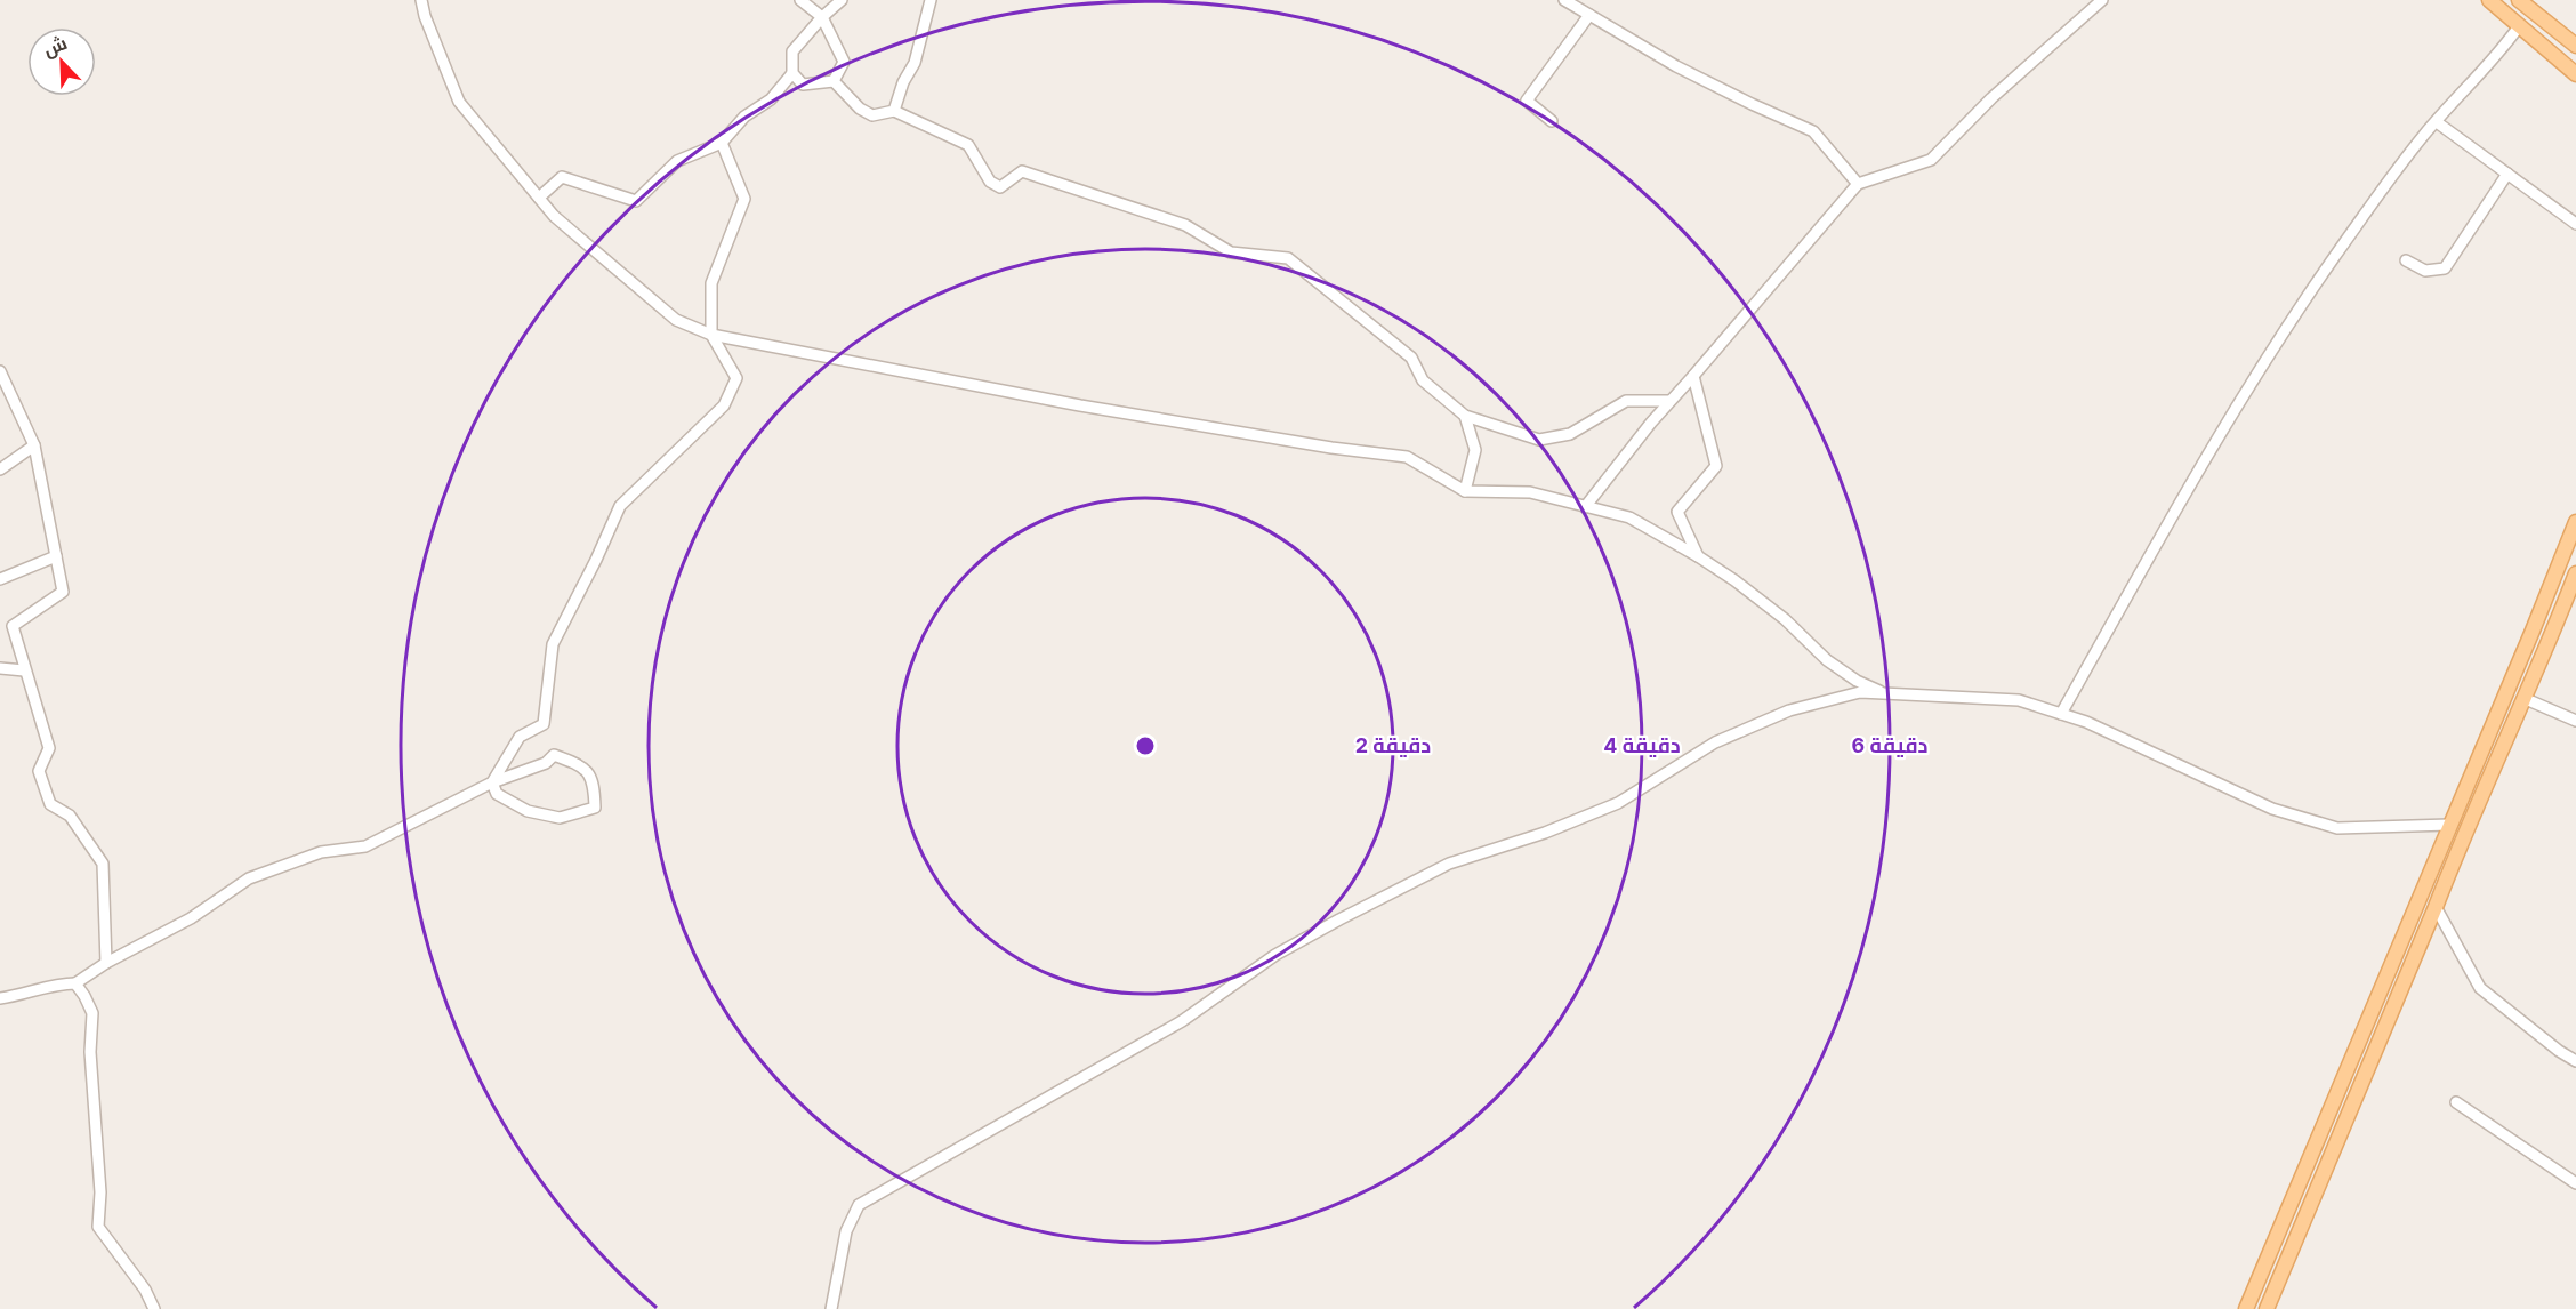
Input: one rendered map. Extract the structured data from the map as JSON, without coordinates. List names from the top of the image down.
{
  "north": "top left",
  "rings": ["2 دقيقة", "4 دقيقة", "6 دقيقة"]
}
